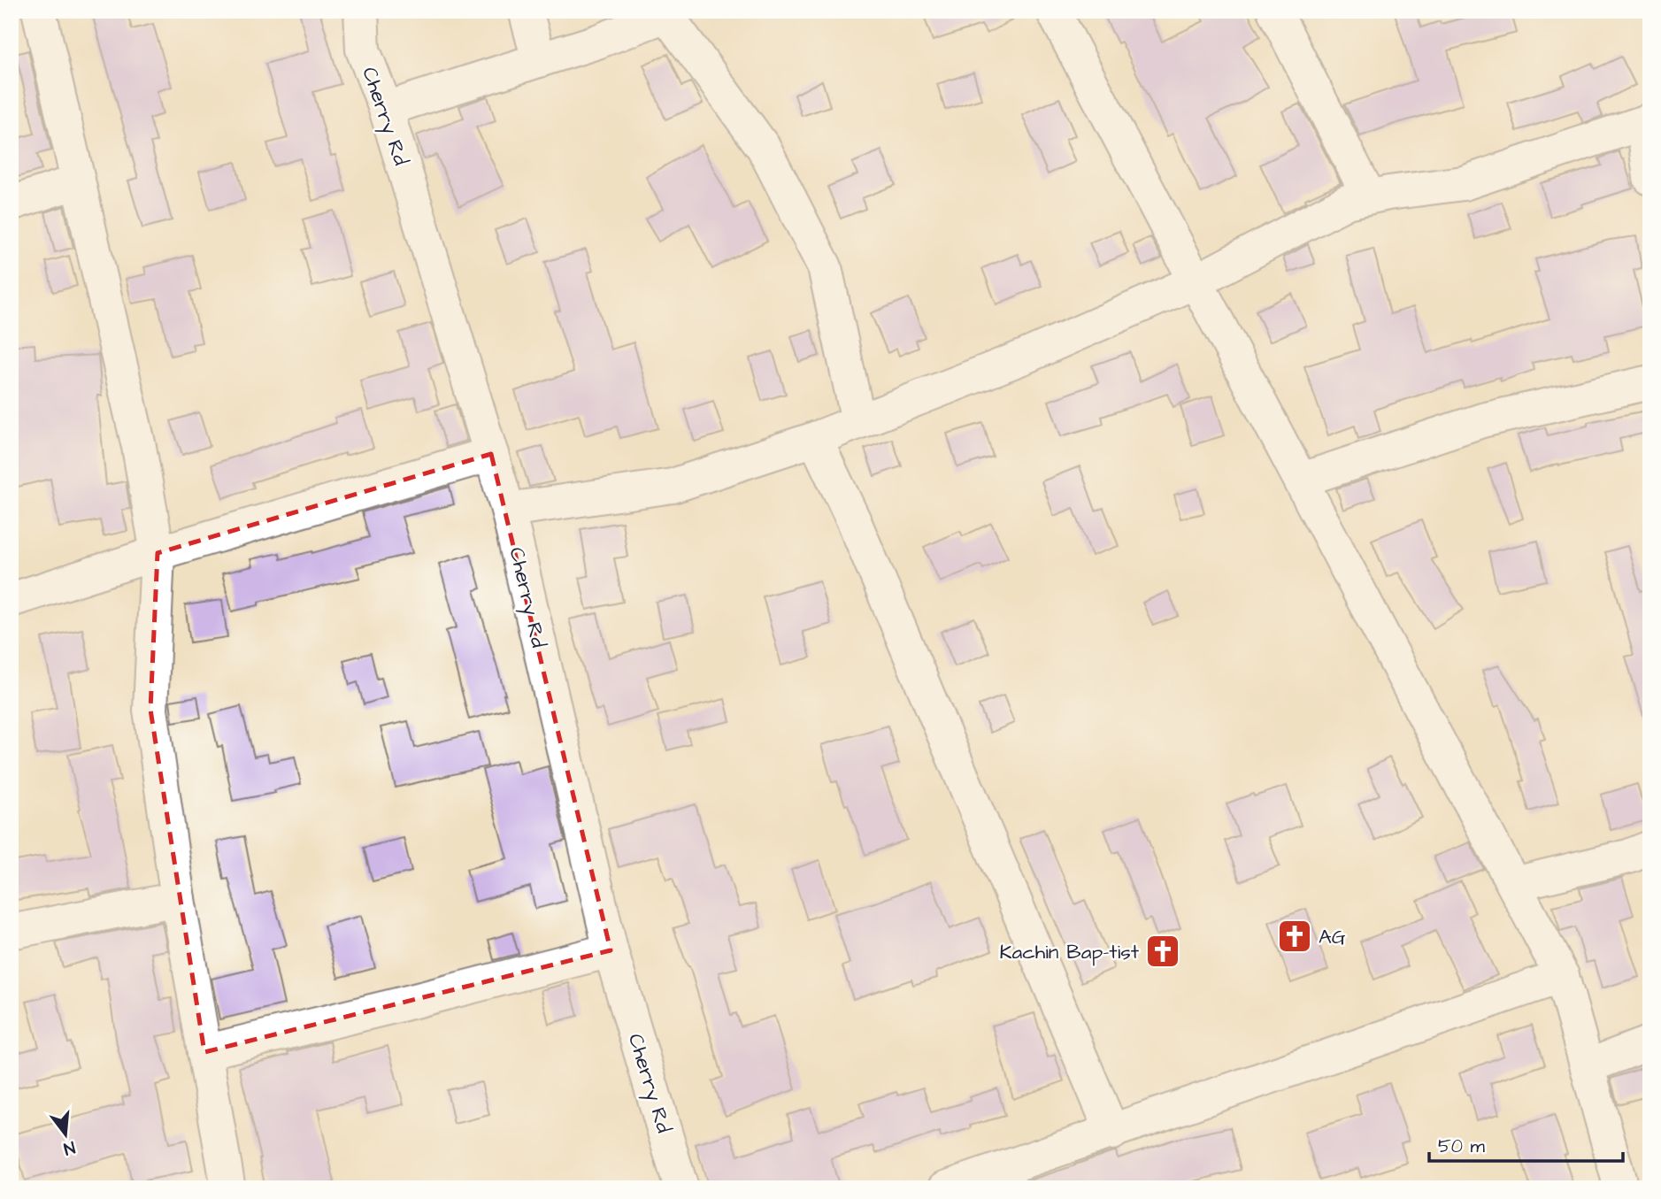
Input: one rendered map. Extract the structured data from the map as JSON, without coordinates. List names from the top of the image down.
{
  "streets": {
    "street": ["Cherry Rd"]
  },
  "places": {
    "church": ["AG", "Kachin Bap-tist"]
  },
  "scale_bar": "50 m",
  "north": "bottom"
}
